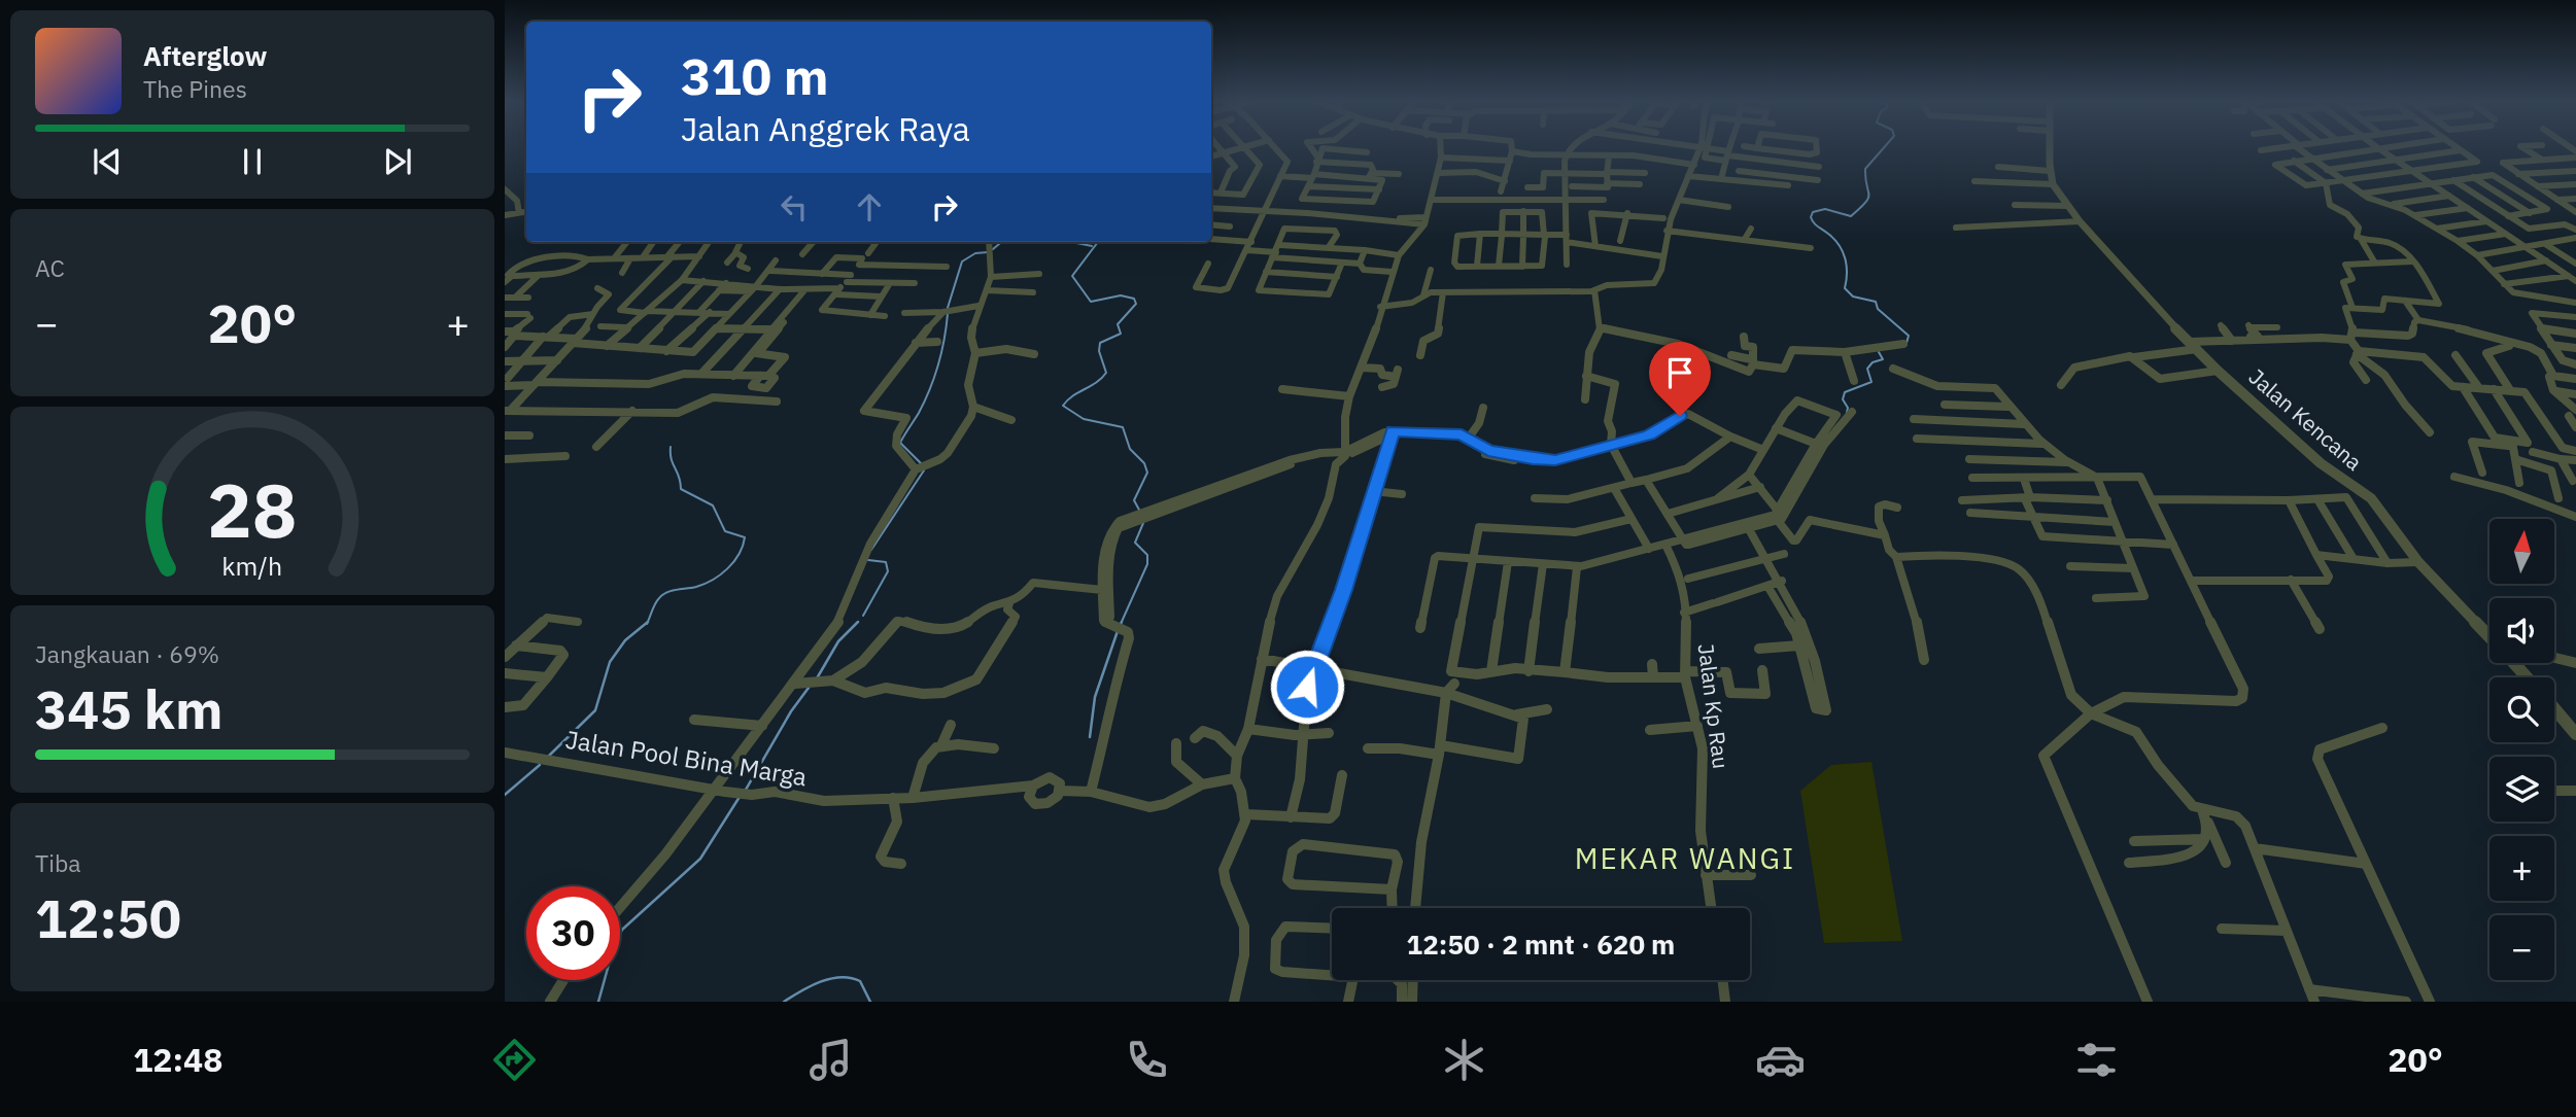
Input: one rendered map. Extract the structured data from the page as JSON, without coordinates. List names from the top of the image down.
{
  "streets": {
    "street": ["Jalan Kencana", "Jalan Kp Rau", "Jalan Pool Bina Marga"]
  },
  "districts": ["MEKAR WANGI"],
  "north": "top",
  "page": {
    "turn": ["310 m", "Jalan Anggrek Raya"],
    "song": ["Afterglow", "The Pines"],
    "tile": [
      "AC",
      ["Jangkauan · 69%", "345 km"],
      ["Tiba", "12:50"]
    ],
    "heat": ["−", "20°", "+"],
    "map_buttons": ["+", "−"],
    "limit": "30",
    "trip": "12:50 · 2 mnt · 620 m",
    "tabs": ["12:48", "20°"],
    "gauge": ["28", "km/h"]
  }
}
